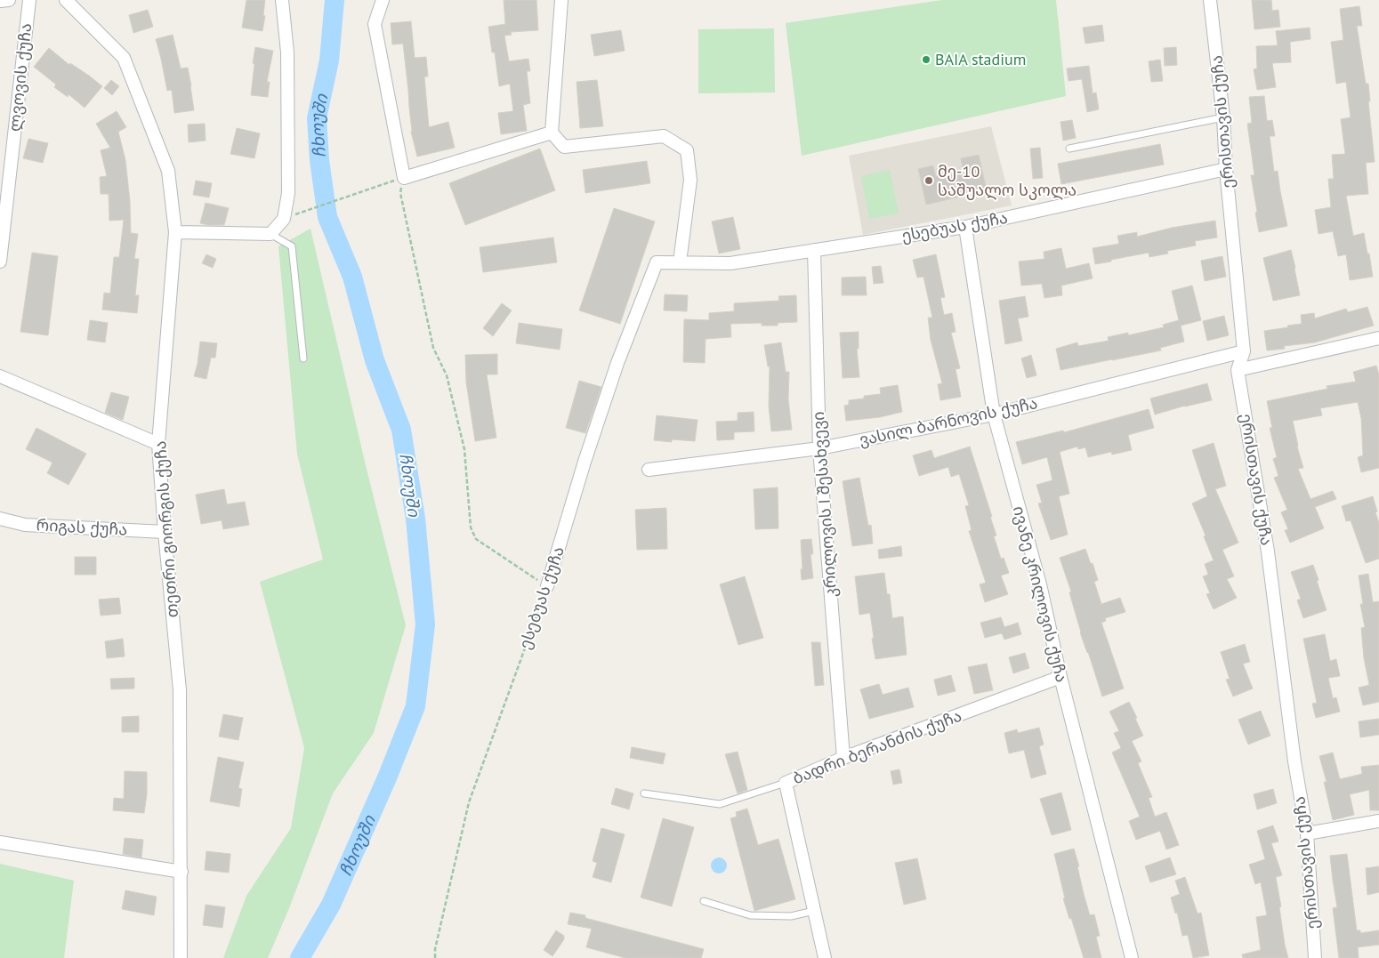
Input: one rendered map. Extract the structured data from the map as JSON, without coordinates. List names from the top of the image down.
{
  "streets": {
    "street": [
      "ლვოვის ქუჩა",
      "ერისთავის ქუჩა",
      "ესებუას ქუჩა",
      "ვასილ ბარნოვის ქუჩა",
      "კრილოვის I შესახვევი",
      "რიგას ქუჩა",
      "თეთრი გიორგის ქუჩა",
      "ივანე კრილოვის ქუჩა",
      "ბადრი ბერანძის ქუჩა"
    ]
  },
  "crossings": [
    ["ერისთავის ქუჩა", "ესებუას ქუჩა"],
    ["ერისთავის ქუჩა", "ვასილ ბარნოვის ქუჩა"],
    ["ესებუას ქუჩა", "კრილოვის I შესახვევი"],
    ["ესებუას ქუჩა", "ივანე კრილოვის ქუჩა"],
    ["ვასილ ბარნოვის ქუჩა", "კრილოვის I შესახვევი"],
    ["ვასილ ბარნოვის ქუჩა", "ივანე კრილოვის ქუჩა"],
    ["კრილოვის I შესახვევი", "ბადრი ბერანძის ქუჩა"],
    ["რიგას ქუჩა", "თეთრი გიორგის ქუჩა"],
    ["ივანე კრილოვის ქუჩა", "ბადრი ბერანძის ქუჩა"]
  ],
  "water": ["ჩხოუში"],
  "places": ["BAIA stadium", "მე-10 საშუალო სკოლა"]
}
